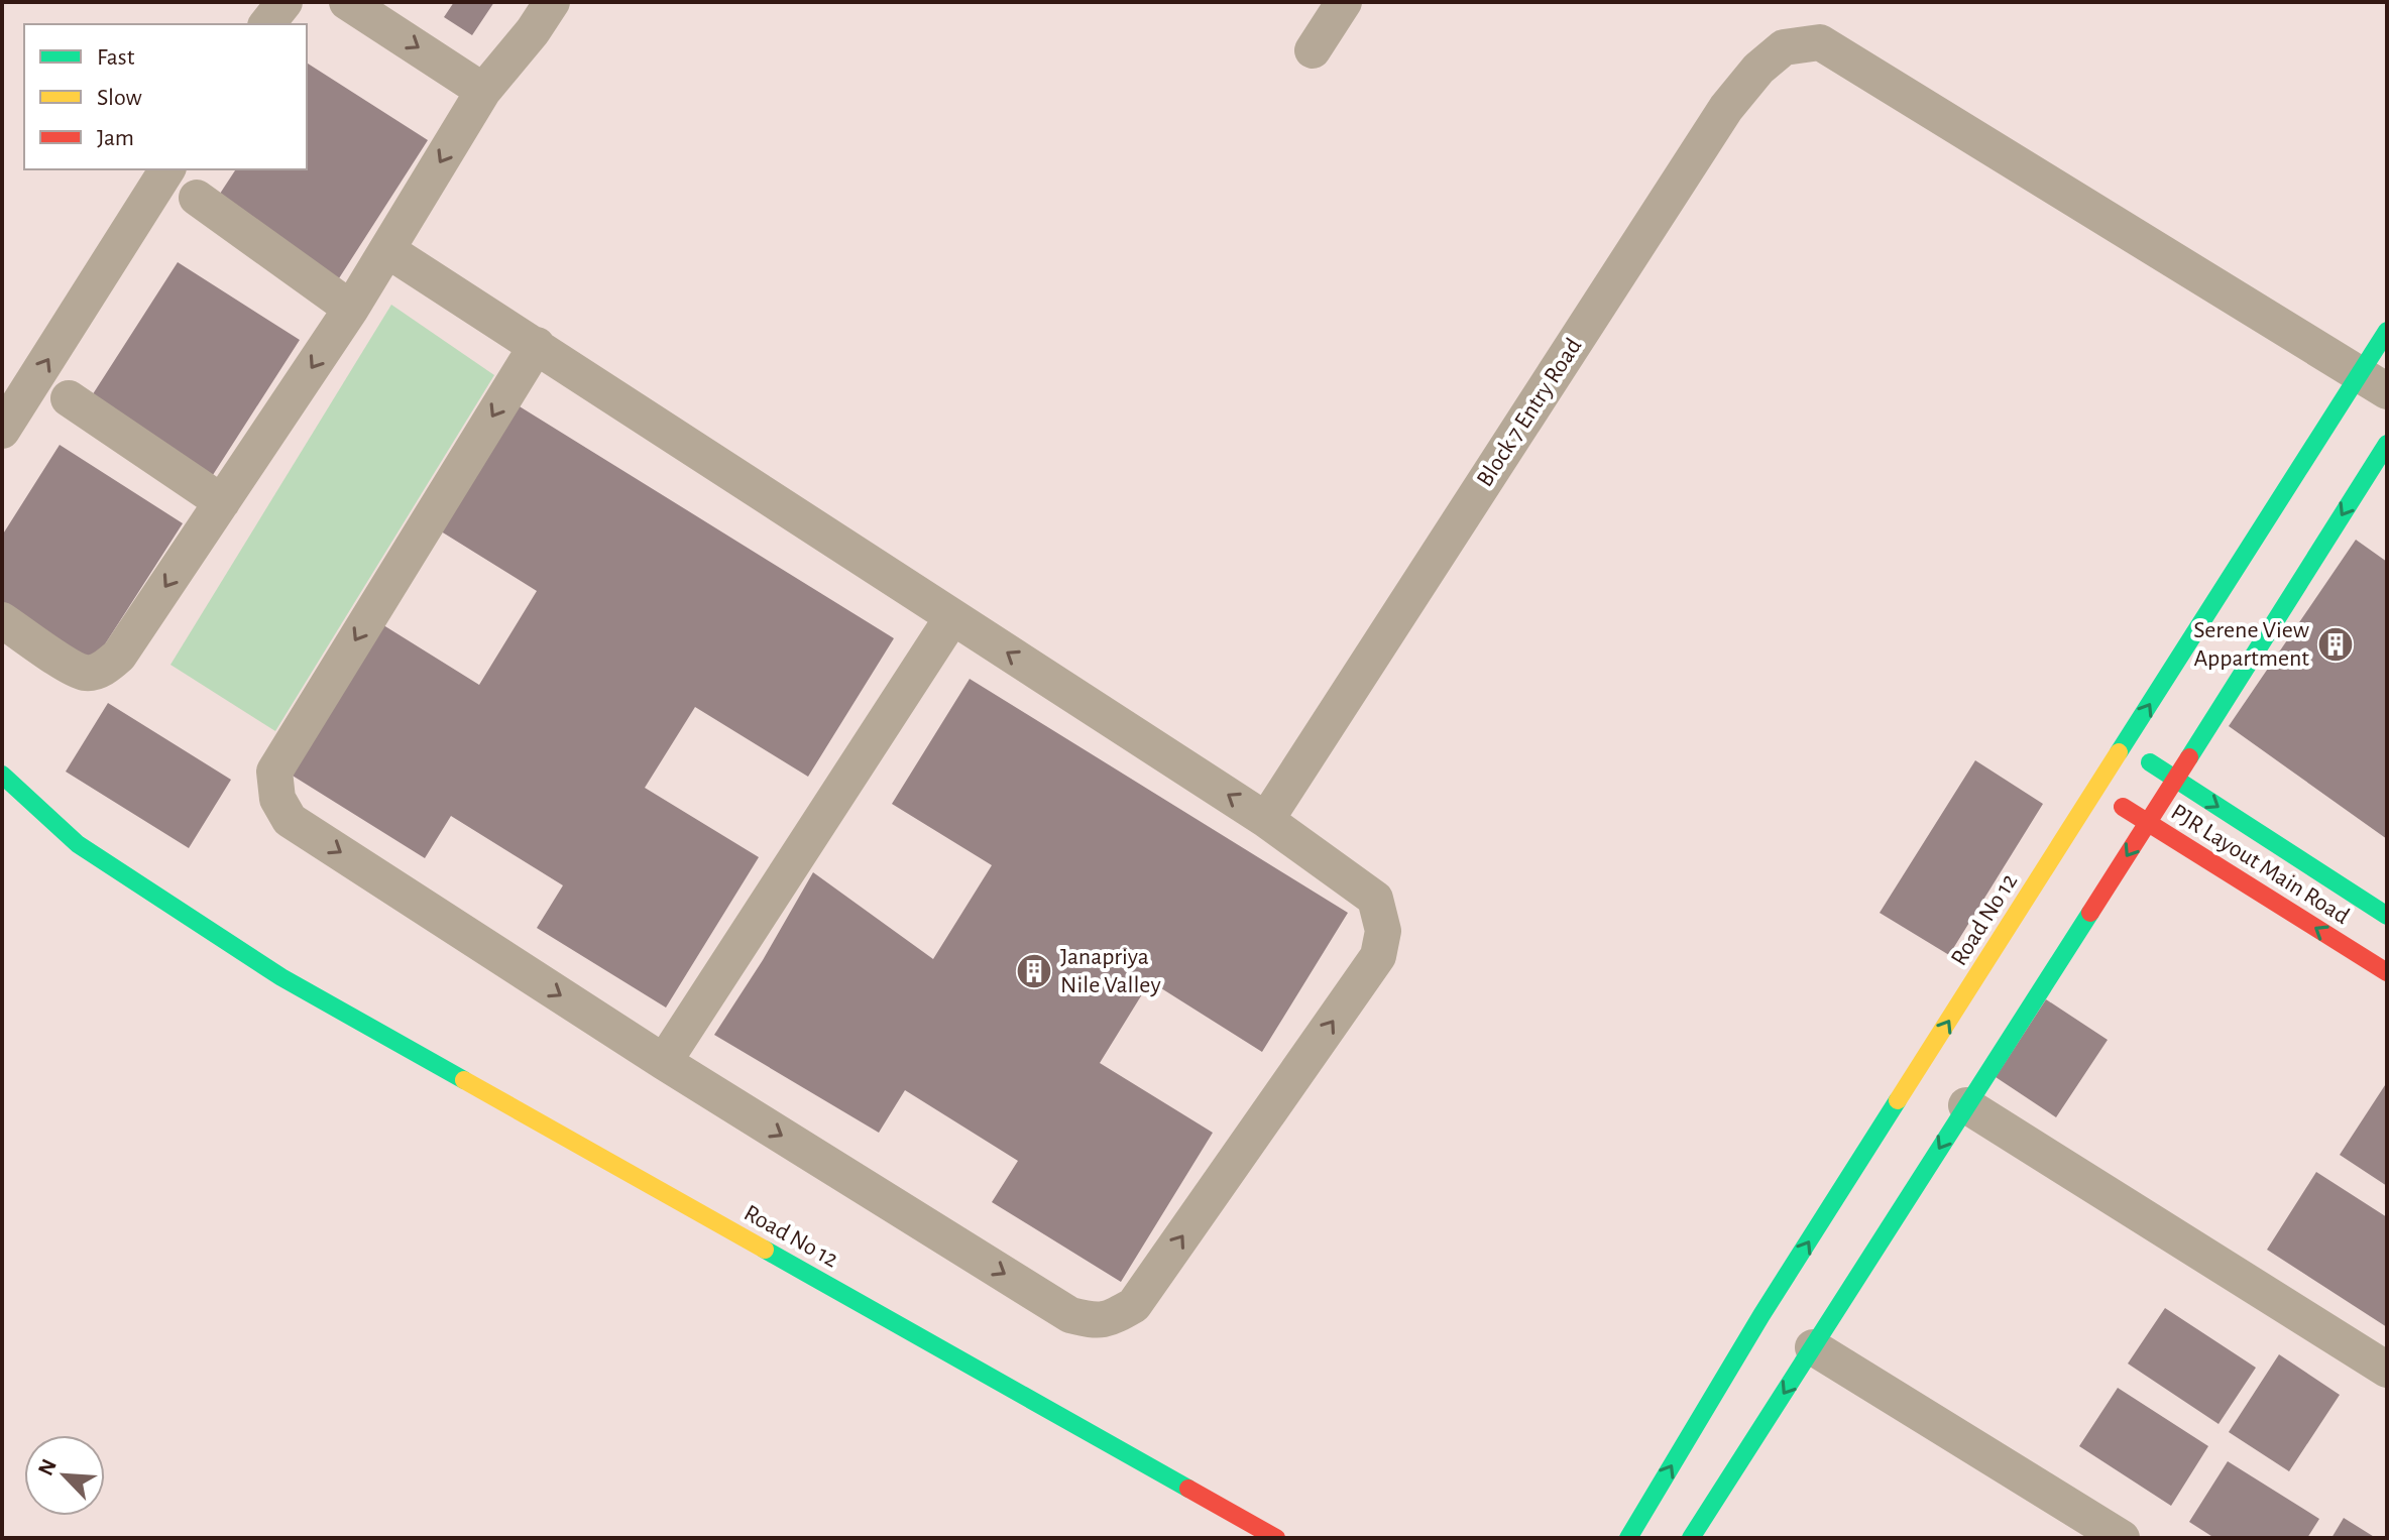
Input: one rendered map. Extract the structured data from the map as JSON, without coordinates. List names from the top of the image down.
{
  "streets": {
    "street": ["Block 7 Entry Road", "PJR Layout Main Road", "Road No 12"]
  },
  "crossings": [
    ["Block 7 Entry Road", "Road No 12"],
    ["PJR Layout Main Road", "Road No 12"]
  ],
  "places": {
    "building": ["Serene View Appartment", "Janapriya Nile Valley"]
  },
  "legend": ["Fast", "Slow", "Jam"],
  "north": "top left"
}
